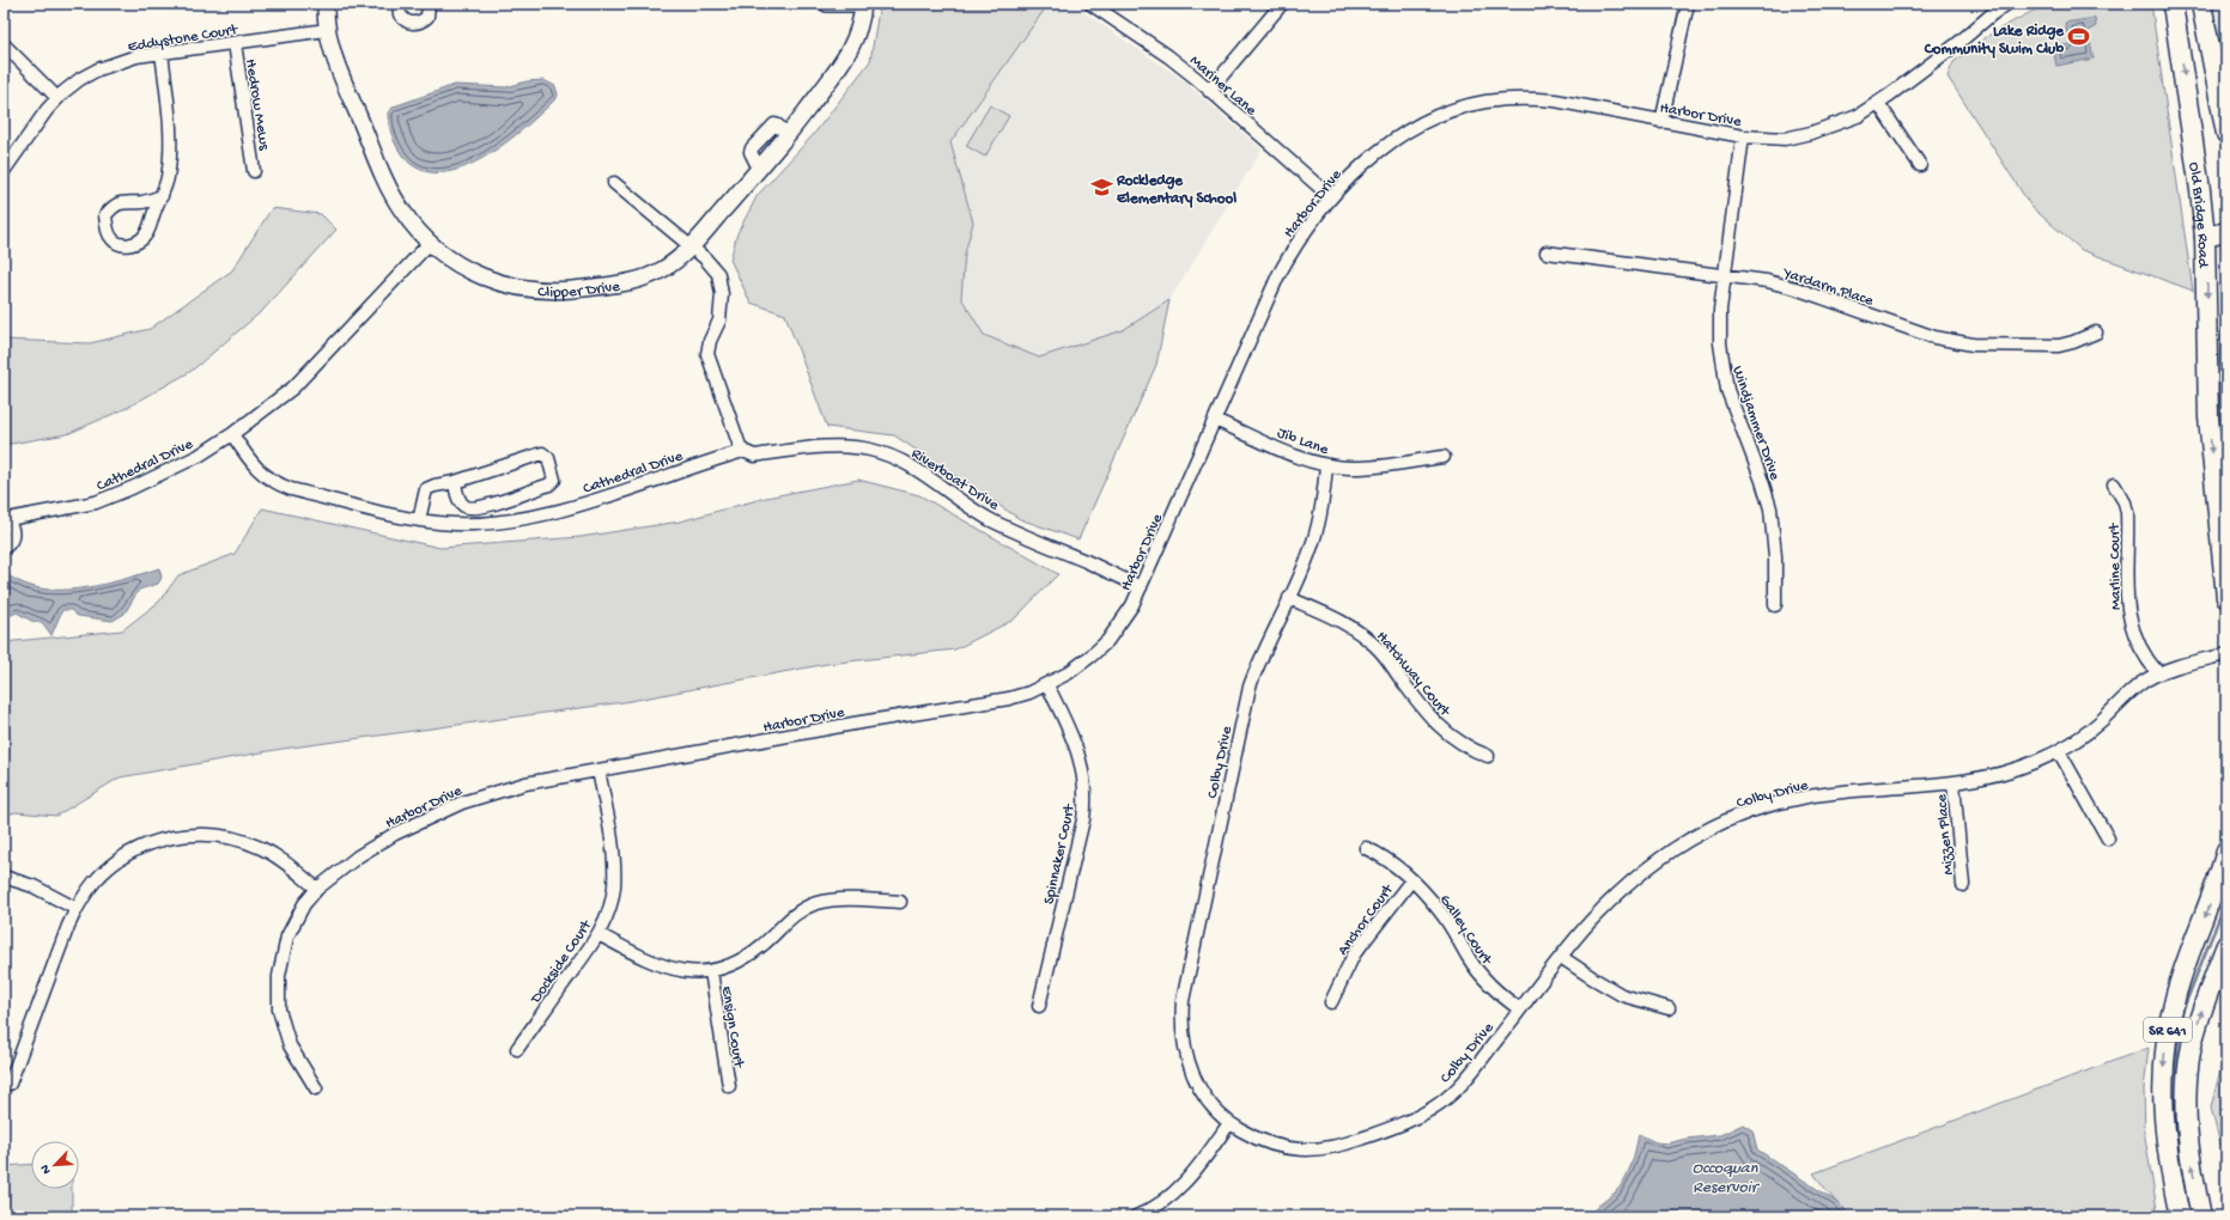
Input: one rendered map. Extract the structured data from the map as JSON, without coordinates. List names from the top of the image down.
{
  "streets": {
    "main road": ["Old Bridge Road", "SR 641"],
    "street": [
      "Eddystone Court",
      "Mariner Lane",
      "Hedrow Mews",
      "Harbor Drive",
      "Yardarm Place",
      "Clipper Drive",
      "Windjammer Drive",
      "Jib Lane",
      "Cathedral Drive",
      "Riverboat Drive",
      "Marline Court",
      "Hatchway Court",
      "Colby Drive",
      "Mizzen Place",
      "Spinnaker Court",
      "Anchor Court",
      "Galley Court",
      "Dockside Court",
      "Ensign Court"
    ]
  },
  "crossings": [
    ["Eddystone Court", "Hedrow Mews"],
    ["Eddystone Court", "Clipper Drive"],
    ["Mariner Lane", "Harbor Drive"],
    ["Harbor Drive", "Windjammer Drive"],
    ["Harbor Drive", "Jib Lane"],
    ["Harbor Drive", "Riverboat Drive"],
    ["Harbor Drive", "Spinnaker Court"],
    ["Harbor Drive", "Dockside Court"],
    ["Yardarm Place", "Windjammer Drive"],
    ["Clipper Drive", "Cathedral Drive"],
    ["Jib Lane", "Colby Drive"],
    ["Cathedral Drive", "Riverboat Drive"],
    ["Marline Court", "Colby Drive"],
    ["Hatchway Court", "Colby Drive"],
    ["Colby Drive", "Mizzen Place"],
    ["Colby Drive", "Galley Court"],
    ["Anchor Court", "Galley Court"]
  ],
  "one_way": ["Old Bridge Road"],
  "water": ["Occoquan Reservoir"],
  "places": {
    "sports": ["Lake Ridge Community Swim Club"],
    "school or university": ["Rockledge Elementary School"]
  },
  "north": "bottom left"
}
